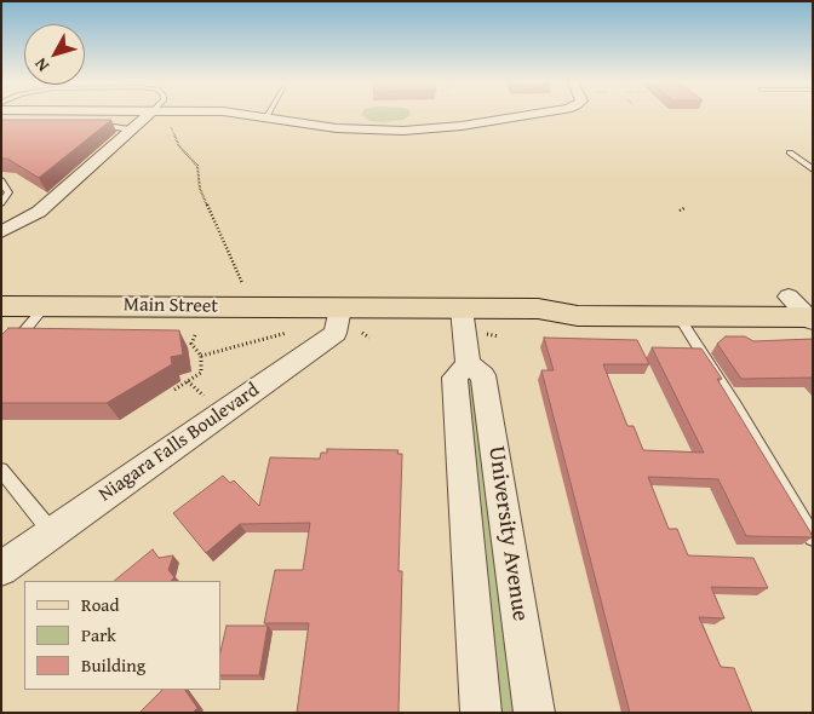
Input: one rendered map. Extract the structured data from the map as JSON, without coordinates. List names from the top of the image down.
{
  "streets": {
    "main road": ["Main Street"],
    "street": ["Niagara Falls Boulevard", "University Avenue"]
  },
  "crossings": [
    ["Main Street", "Niagara Falls Boulevard"]
  ],
  "legend": ["Road", "Park", "Building"],
  "north": "bottom left"
}
